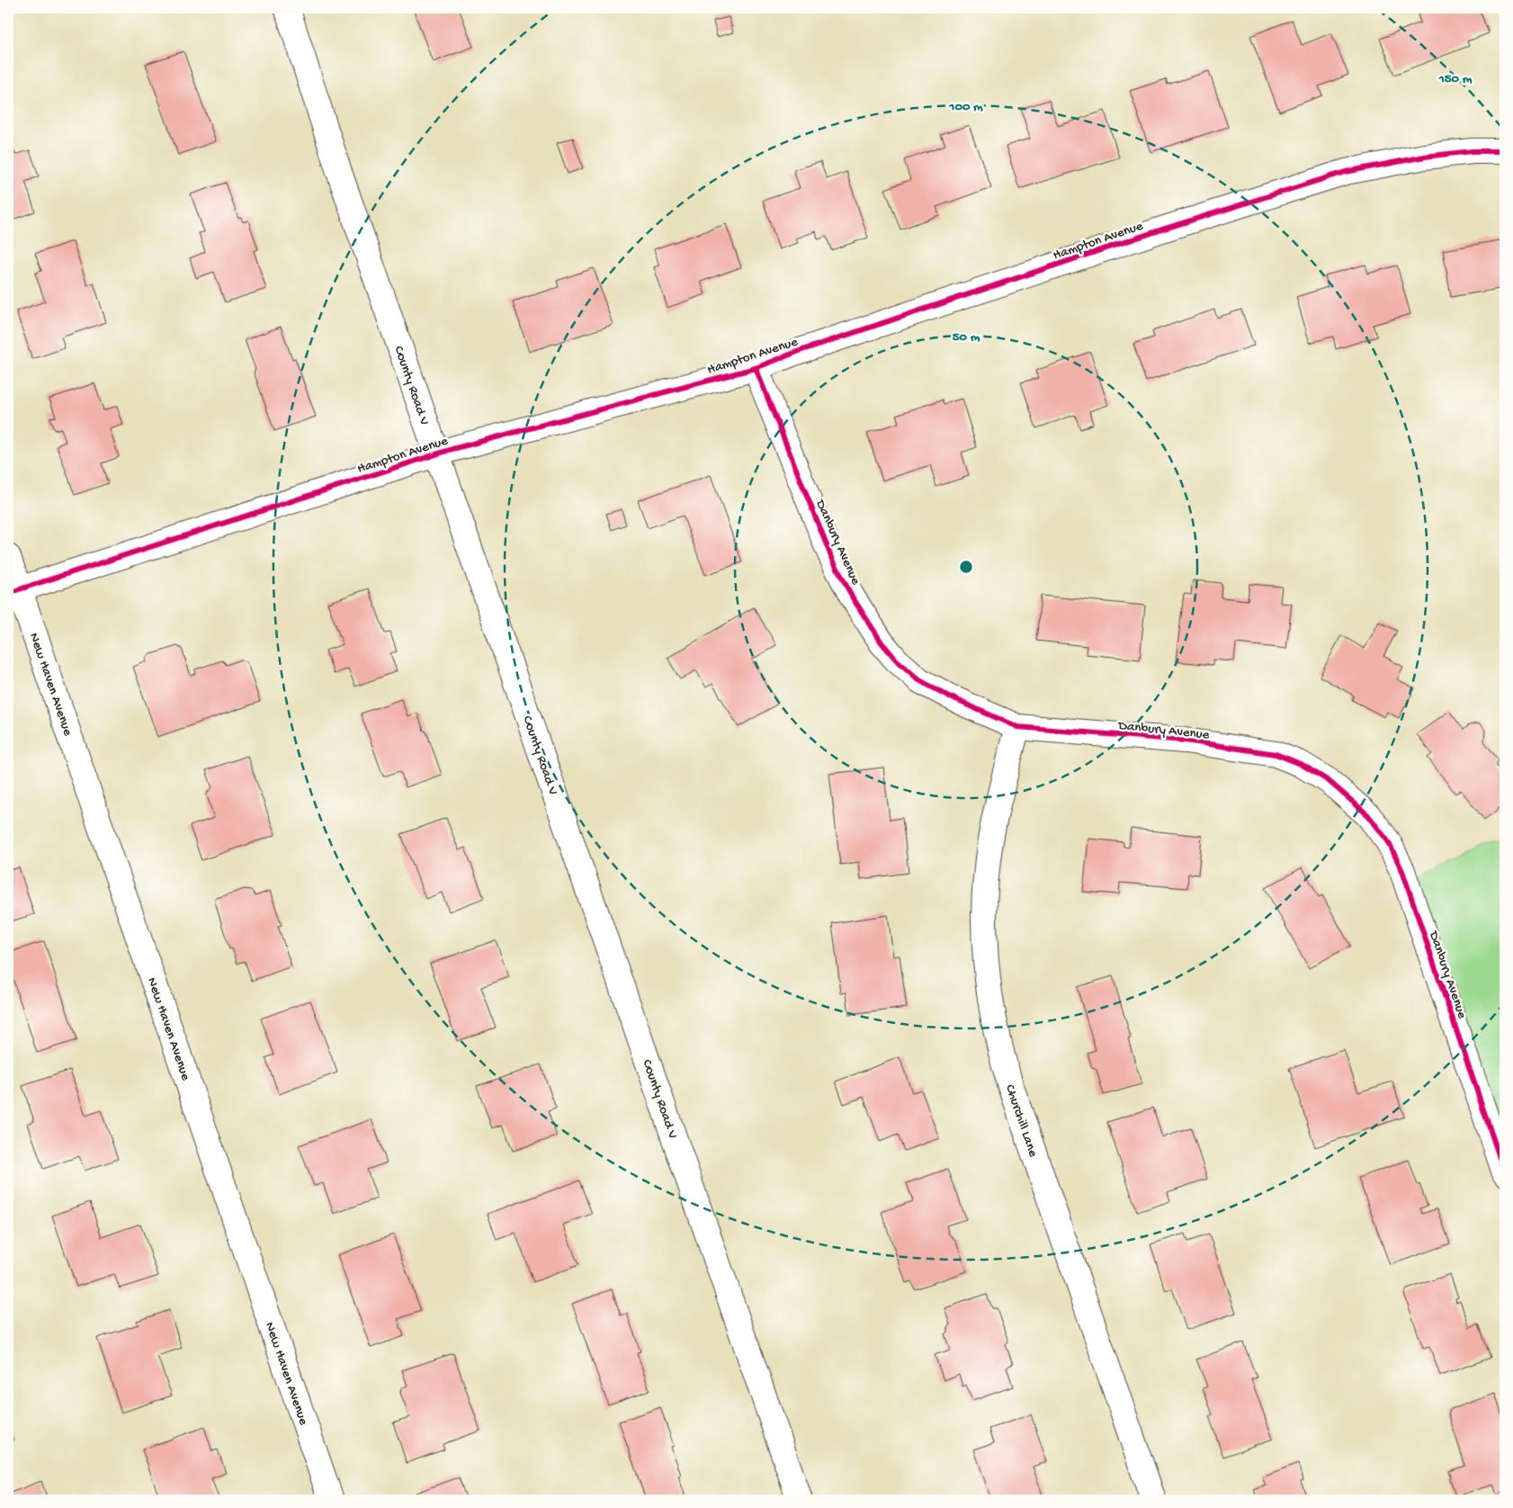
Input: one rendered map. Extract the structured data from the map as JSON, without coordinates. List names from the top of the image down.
{
  "streets": {
    "street": [
      "Hampton Avenue",
      "County Road V",
      "Danbury Avenue",
      "New Haven Avenue",
      "Churchill Lane"
    ]
  },
  "crossings": [
    ["Hampton Avenue", "County Road V"],
    ["Hampton Avenue", "Danbury Avenue"],
    ["Hampton Avenue", "New Haven Avenue"],
    ["Danbury Avenue", "Churchill Lane"]
  ],
  "rings": ["150 m", "100 m", "50 m"]
}
